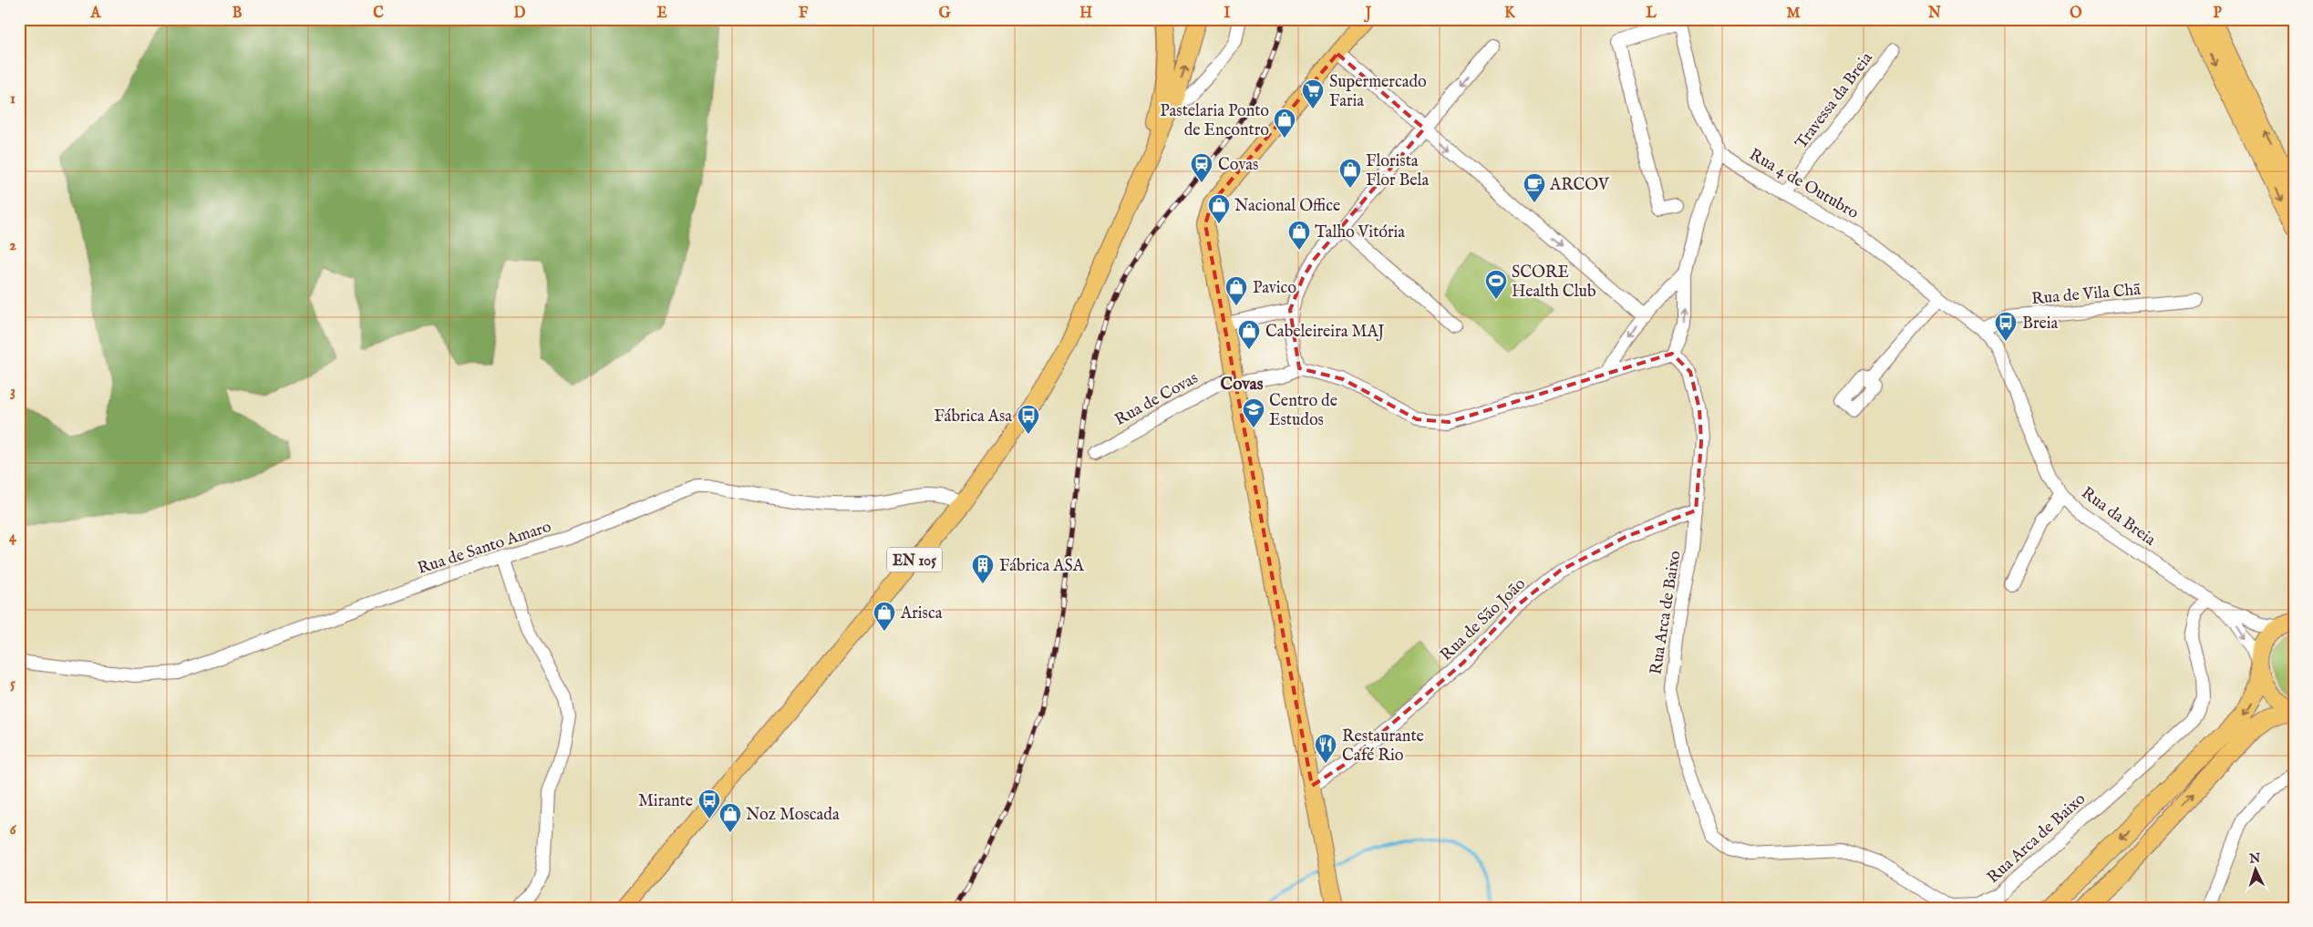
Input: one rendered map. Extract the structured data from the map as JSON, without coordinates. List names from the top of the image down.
{
  "streets": {
    "main road": ["EN 105"],
    "street": [
      "Travessa da Breia",
      "Rua 4 de Outubro",
      "Rua de Vila Chã",
      "Rua de Covas",
      "Rua da Breia",
      "Rua de Santo Amaro",
      "Rua Arca de Baixo",
      "Rua de São João"
    ]
  },
  "crossings": [
    ["Travessa da Breia", "Rua 4 de Outubro"],
    ["Rua 4 de Outubro", "Rua de Vila Chã"],
    ["Rua 4 de Outubro", "Rua da Breia"],
    ["Rua de Vila Chã", "Rua da Breia"],
    ["Rua da Breia", "Rua Arca de Baixo"],
    ["Rua de Santo Amaro", "EN 105"],
    ["Rua Arca de Baixo", "Rua de São João"]
  ],
  "districts": ["Covas"],
  "places": {
    "supermarket": ["Supermercado Faria"],
    "shop": [
      "Pastelaria Ponto de Encontro",
      "Florista Flor Bela",
      "Nacional Office",
      "Talho Vitória",
      "Pavico",
      "Cabeleireira MAJ",
      "Arisca",
      "Noz Moscada"
    ],
    "station": ["Covas"],
    "cafe": ["ARCOV"],
    "sports": ["SCORE Health Club"],
    "bus stop": ["Breia", "Fábrica Asa", "Mirante"],
    "school or university": ["Centro de Estudos"],
    "building": ["Fábrica ASA"],
    "restaurant": ["Restaurante Café Rio"]
  },
  "north": "top",
  "grid": {
    "columns": [
      "A",
      "B",
      "C",
      "D",
      "E",
      "F",
      "G",
      "H",
      "I",
      "J",
      "K",
      "L",
      "M",
      "N",
      "O",
      "P"
    ],
    "rows": [
      "1",
      "2",
      "3",
      "4",
      "5",
      "6"
    ]
  }
}
